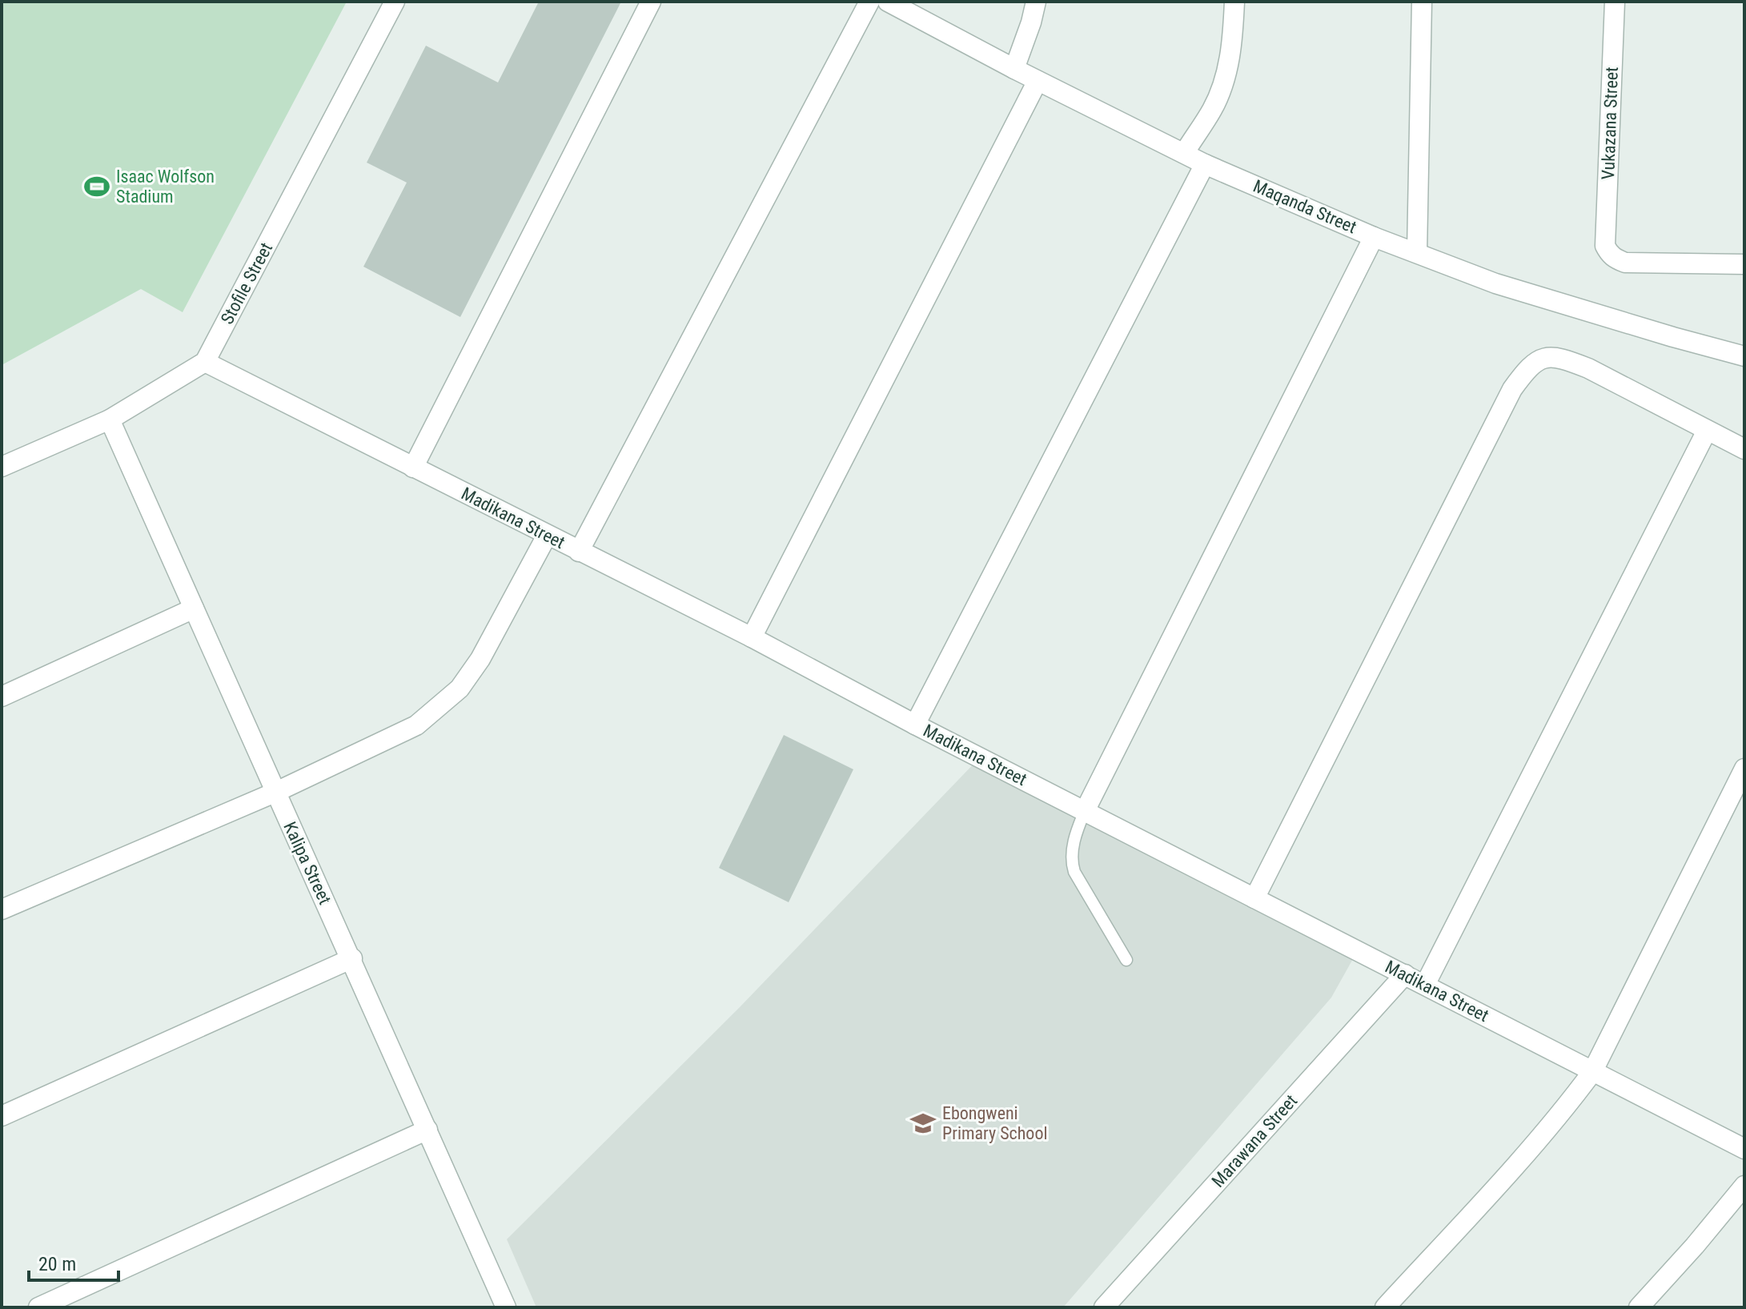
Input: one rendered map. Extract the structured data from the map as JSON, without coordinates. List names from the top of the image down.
{
  "streets": {
    "street": [
      "Vukazana Street",
      "Maqanda Street",
      "Stofile Street",
      "Madikana Street",
      "Kalipa Street",
      "Marawana Street"
    ]
  },
  "crossings": [
    ["Stofile Street", "Madikana Street"],
    ["Madikana Street", "Marawana Street"]
  ],
  "places": {
    "sports": ["Isaac Wolfson Stadium"],
    "school or university": ["Ebongweni Primary School"]
  },
  "scale_bar": "20 m"
}
